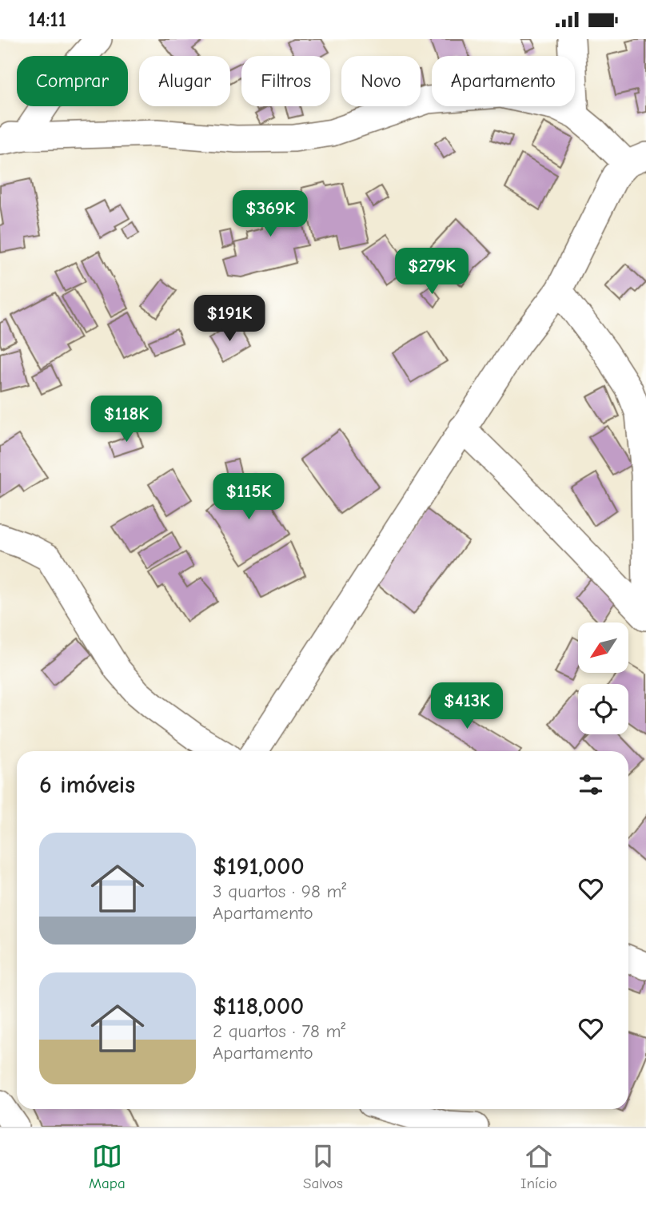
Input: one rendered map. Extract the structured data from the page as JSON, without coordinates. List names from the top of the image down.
{
  "north": "bottom left",
  "page": {
    "status": "14:11",
    "chip": [
      "Comprar",
      "Alugar",
      "Filtros",
      "Novo",
      "Apartamento"
    ],
    "price": [
      "$369K",
      "$279K",
      "$191K",
      "$118K",
      "$115K",
      "$413K"
    ],
    "heading": "6 imóveis",
    "list": [
      {
        "name": "$191,000",
        "note": "3 quartos · 98 m² · Apartamento"
      },
      {
        "name": "$118,000",
        "note": "2 quartos · 78 m² · Apartamento"
      }
    ],
    "tabs": ["Mapa", "Salvos", "Início"]
  }
}
